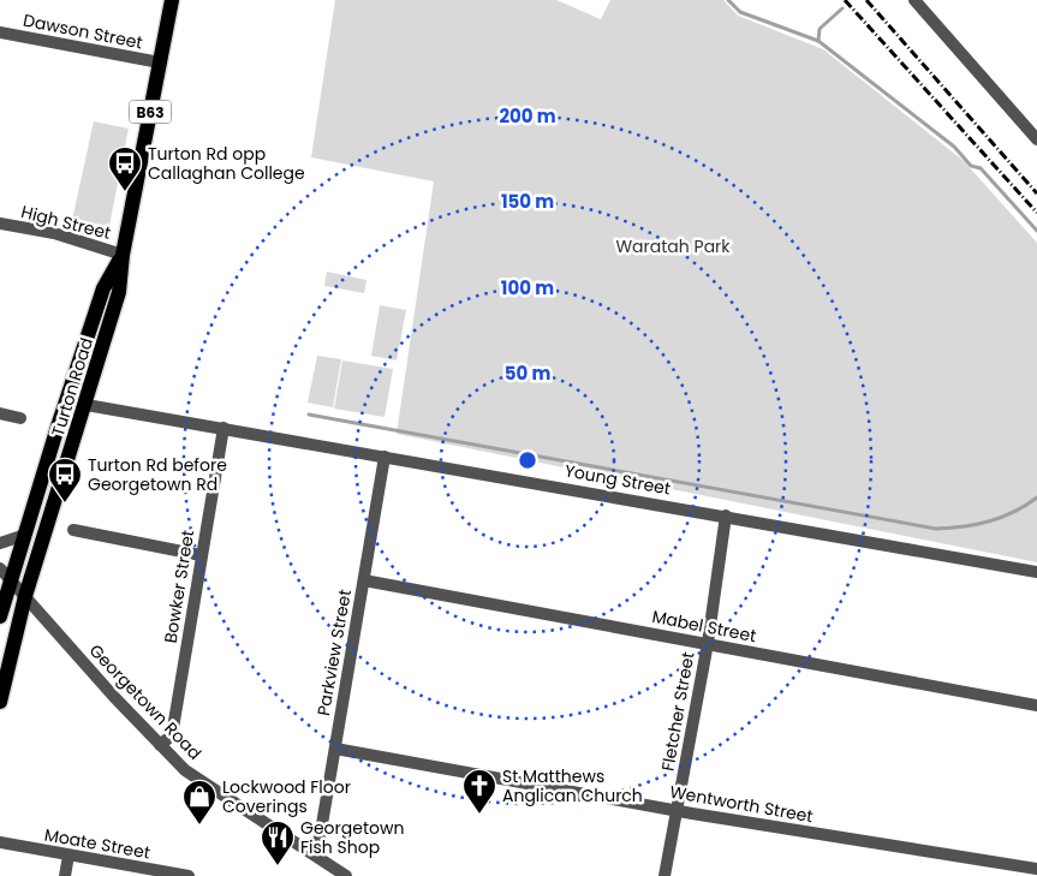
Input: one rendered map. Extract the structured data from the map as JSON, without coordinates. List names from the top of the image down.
{
  "streets": {
    "main road": ["B63", "Turton Road"],
    "street": [
      "Dawson Street",
      "High Street",
      "Young Street",
      "Bowker Street",
      "Mabel Street",
      "Parkview Street",
      "Georgetown Road",
      "Fletcher Street",
      "Wentworth Street",
      "Moate Street"
    ]
  },
  "crossings": [
    ["Dawson Street", "Turton Road"],
    ["High Street", "Turton Road"],
    ["Turton Road", "Young Street"],
    ["Turton Road", "Georgetown Road"],
    ["Young Street", "Bowker Street"],
    ["Young Street", "Parkview Street"],
    ["Young Street", "Fletcher Street"],
    ["Bowker Street", "Georgetown Road"],
    ["Mabel Street", "Parkview Street"],
    ["Mabel Street", "Fletcher Street"],
    ["Parkview Street", "Georgetown Road"],
    ["Parkview Street", "Wentworth Street"],
    ["Fletcher Street", "Wentworth Street"]
  ],
  "parks": ["Waratah Park"],
  "places": {
    "bus stop": ["Turton Rd opp Callaghan College", "Turton Rd before Georgetown Rd"],
    "church": ["St Matthews Anglican Church"],
    "shop": ["Lockwood Floor Coverings"],
    "restaurant": ["Georgetown Fish Shop"]
  },
  "rings": [
    "200 m",
    "150 m",
    "100 m",
    "50 m"
  ]
}
